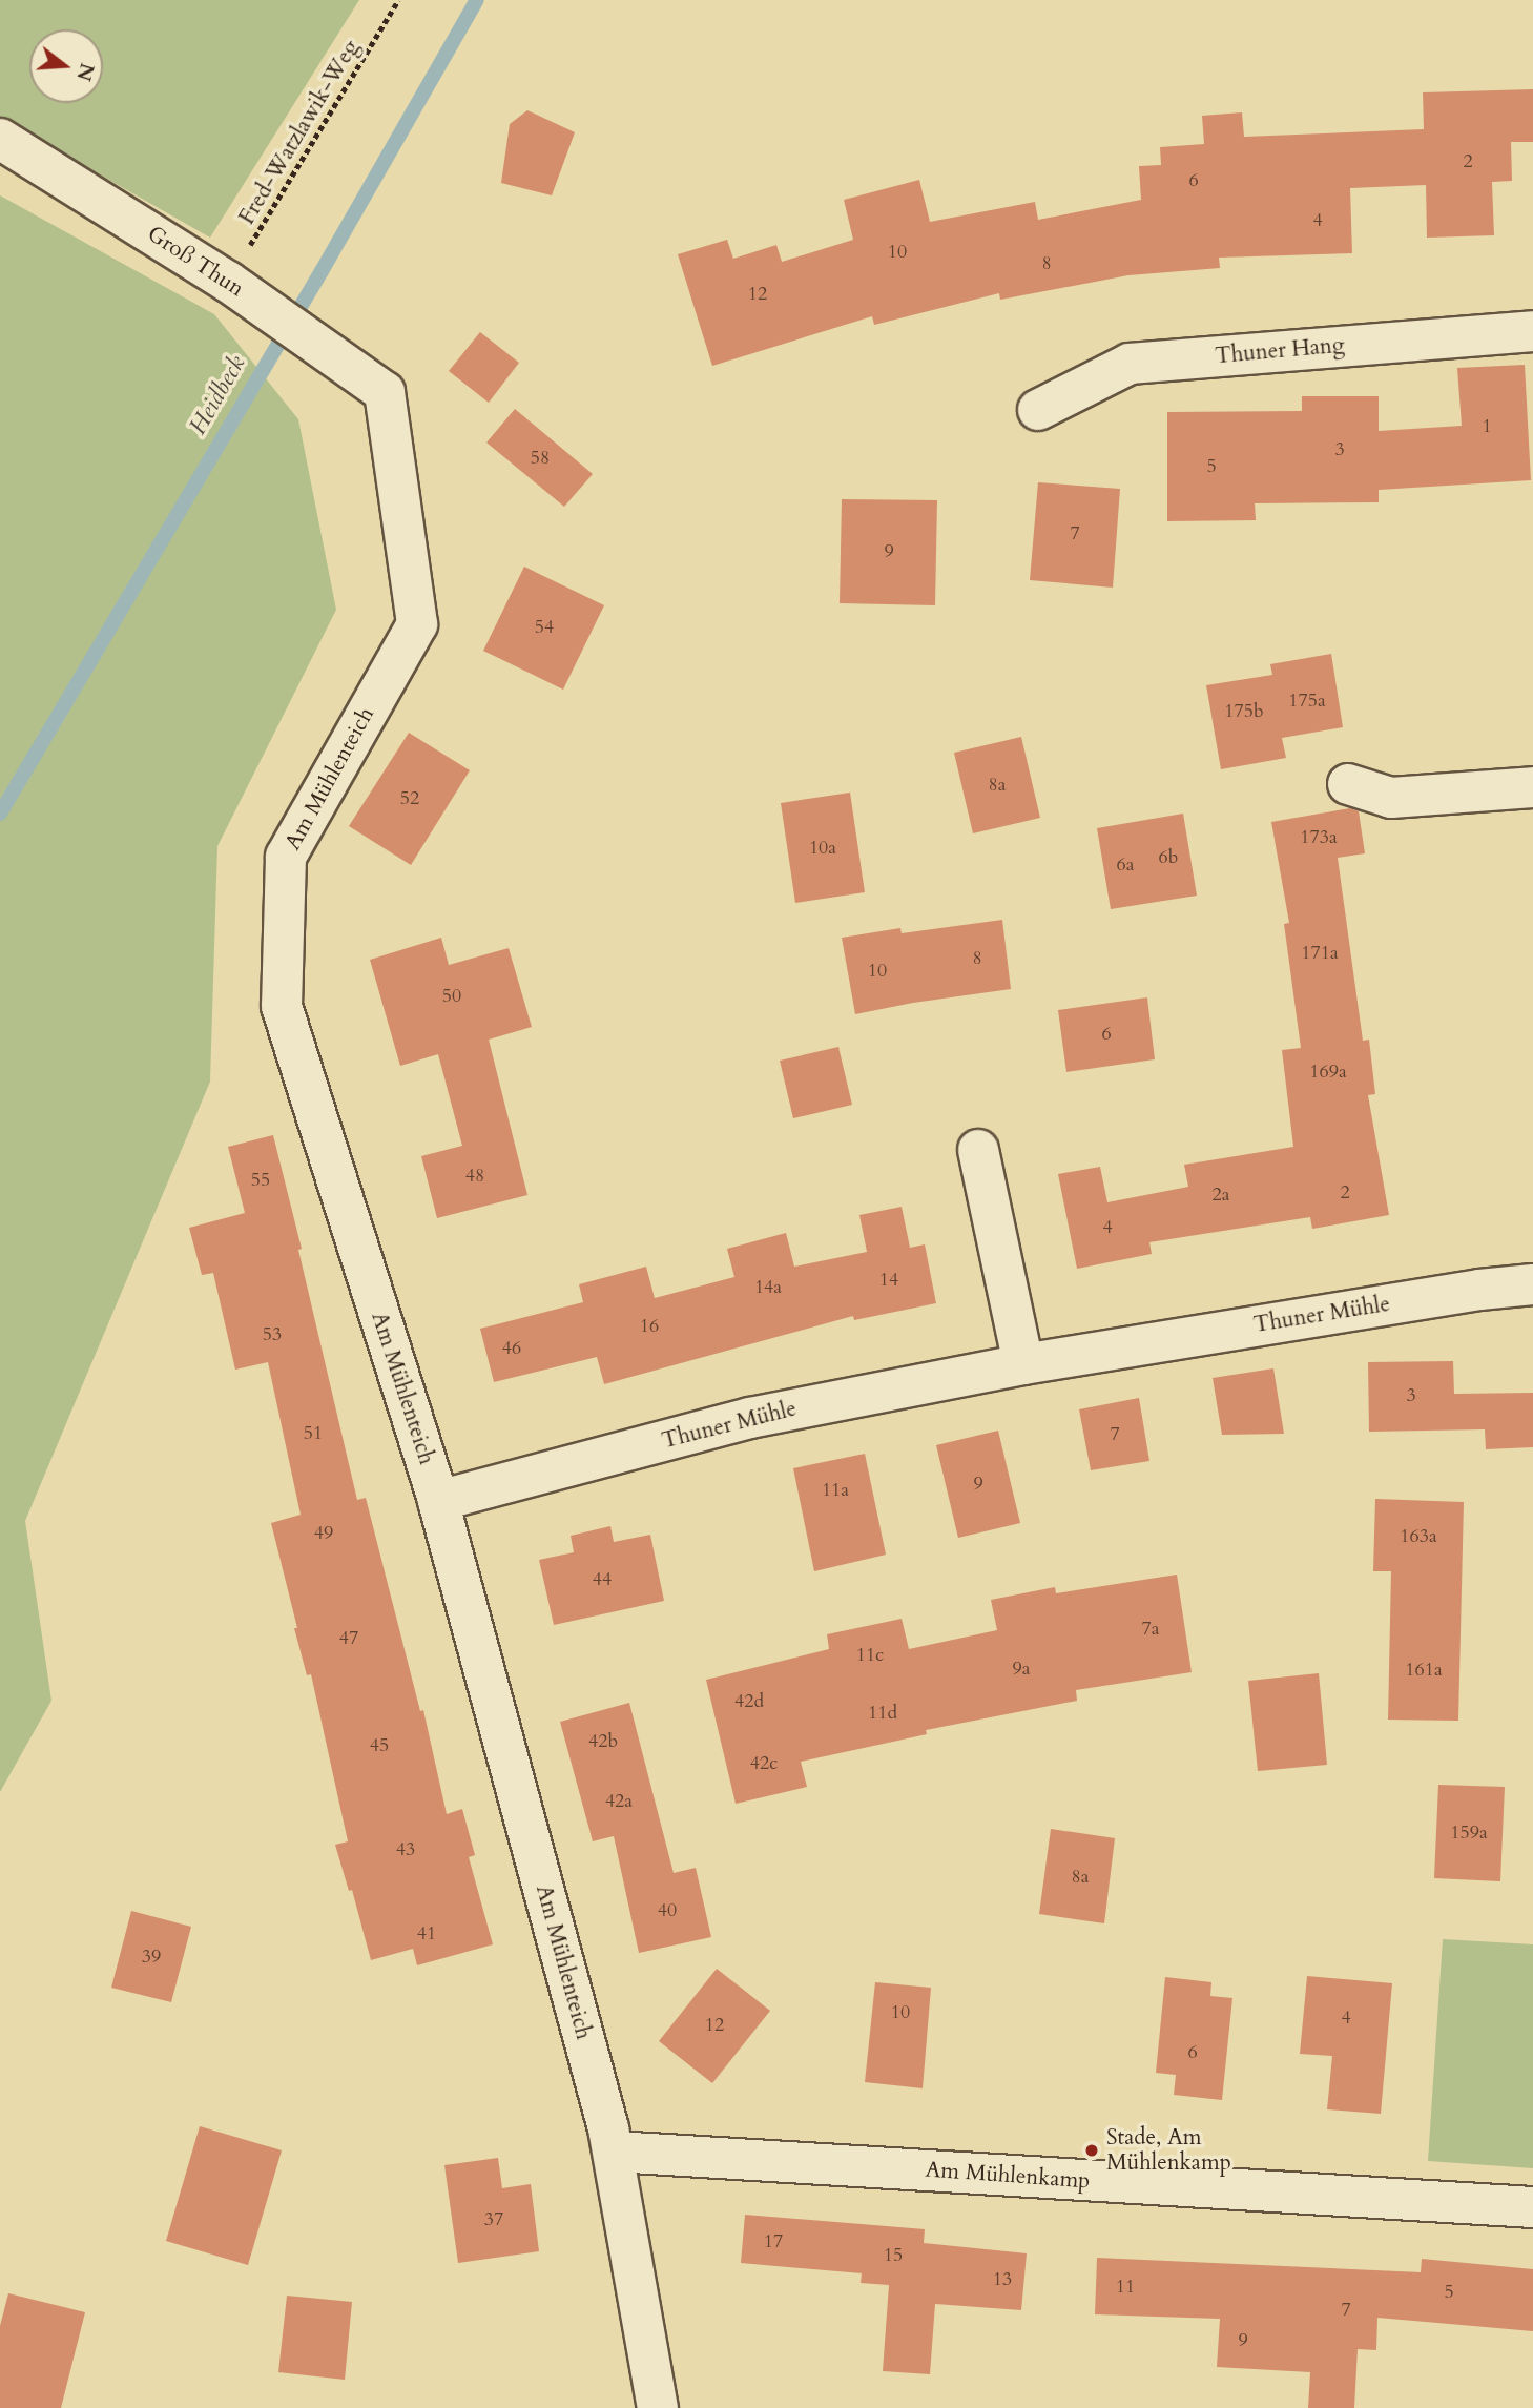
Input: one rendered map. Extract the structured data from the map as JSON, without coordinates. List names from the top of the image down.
{
  "streets": {
    "street": [
      "Groß Thun",
      "Thuner Hang",
      "Am Mühlenteich",
      "Thuner Mühle",
      "Am Mühlenkamp"
    ],
    "path": ["Fred-Watzlawik-Weg"]
  },
  "crossings": [
    ["Fred-Watzlawik-Weg", "Groß Thun"],
    ["Groß Thun", "Am Mühlenteich"],
    ["Am Mühlenteich", "Thuner Mühle"],
    ["Am Mühlenteich", "Am Mühlenkamp"]
  ],
  "water": ["Heidbeck"],
  "places": ["Stade, Am Mühlenkamp"],
  "house_numbers": [
    "2",
    "6",
    "4",
    "10",
    "8",
    "12",
    "1",
    "3",
    "58",
    "5",
    "7",
    "9",
    "54",
    "175a",
    "175b",
    "8a",
    "52",
    "173a",
    "10a",
    "6b",
    "6a",
    "171a",
    "8",
    "10",
    "50",
    "6",
    "169a",
    "48",
    "55",
    "2",
    "2a",
    "4",
    "14",
    "14a",
    "16",
    "53",
    "46",
    "3",
    "51",
    "7",
    "9",
    "11a",
    "49",
    "163a",
    "44",
    "7a",
    "47",
    "11c",
    "9a",
    "161a",
    "42d",
    "11d",
    "42b",
    "45",
    "42c",
    "42a",
    "159a",
    "43",
    "8a",
    "40",
    "41",
    "39",
    "10",
    "4",
    "12",
    "6",
    "37",
    "17",
    "15",
    "13",
    "11",
    "5",
    "7",
    "9"
  ],
  "north": "right"
}
